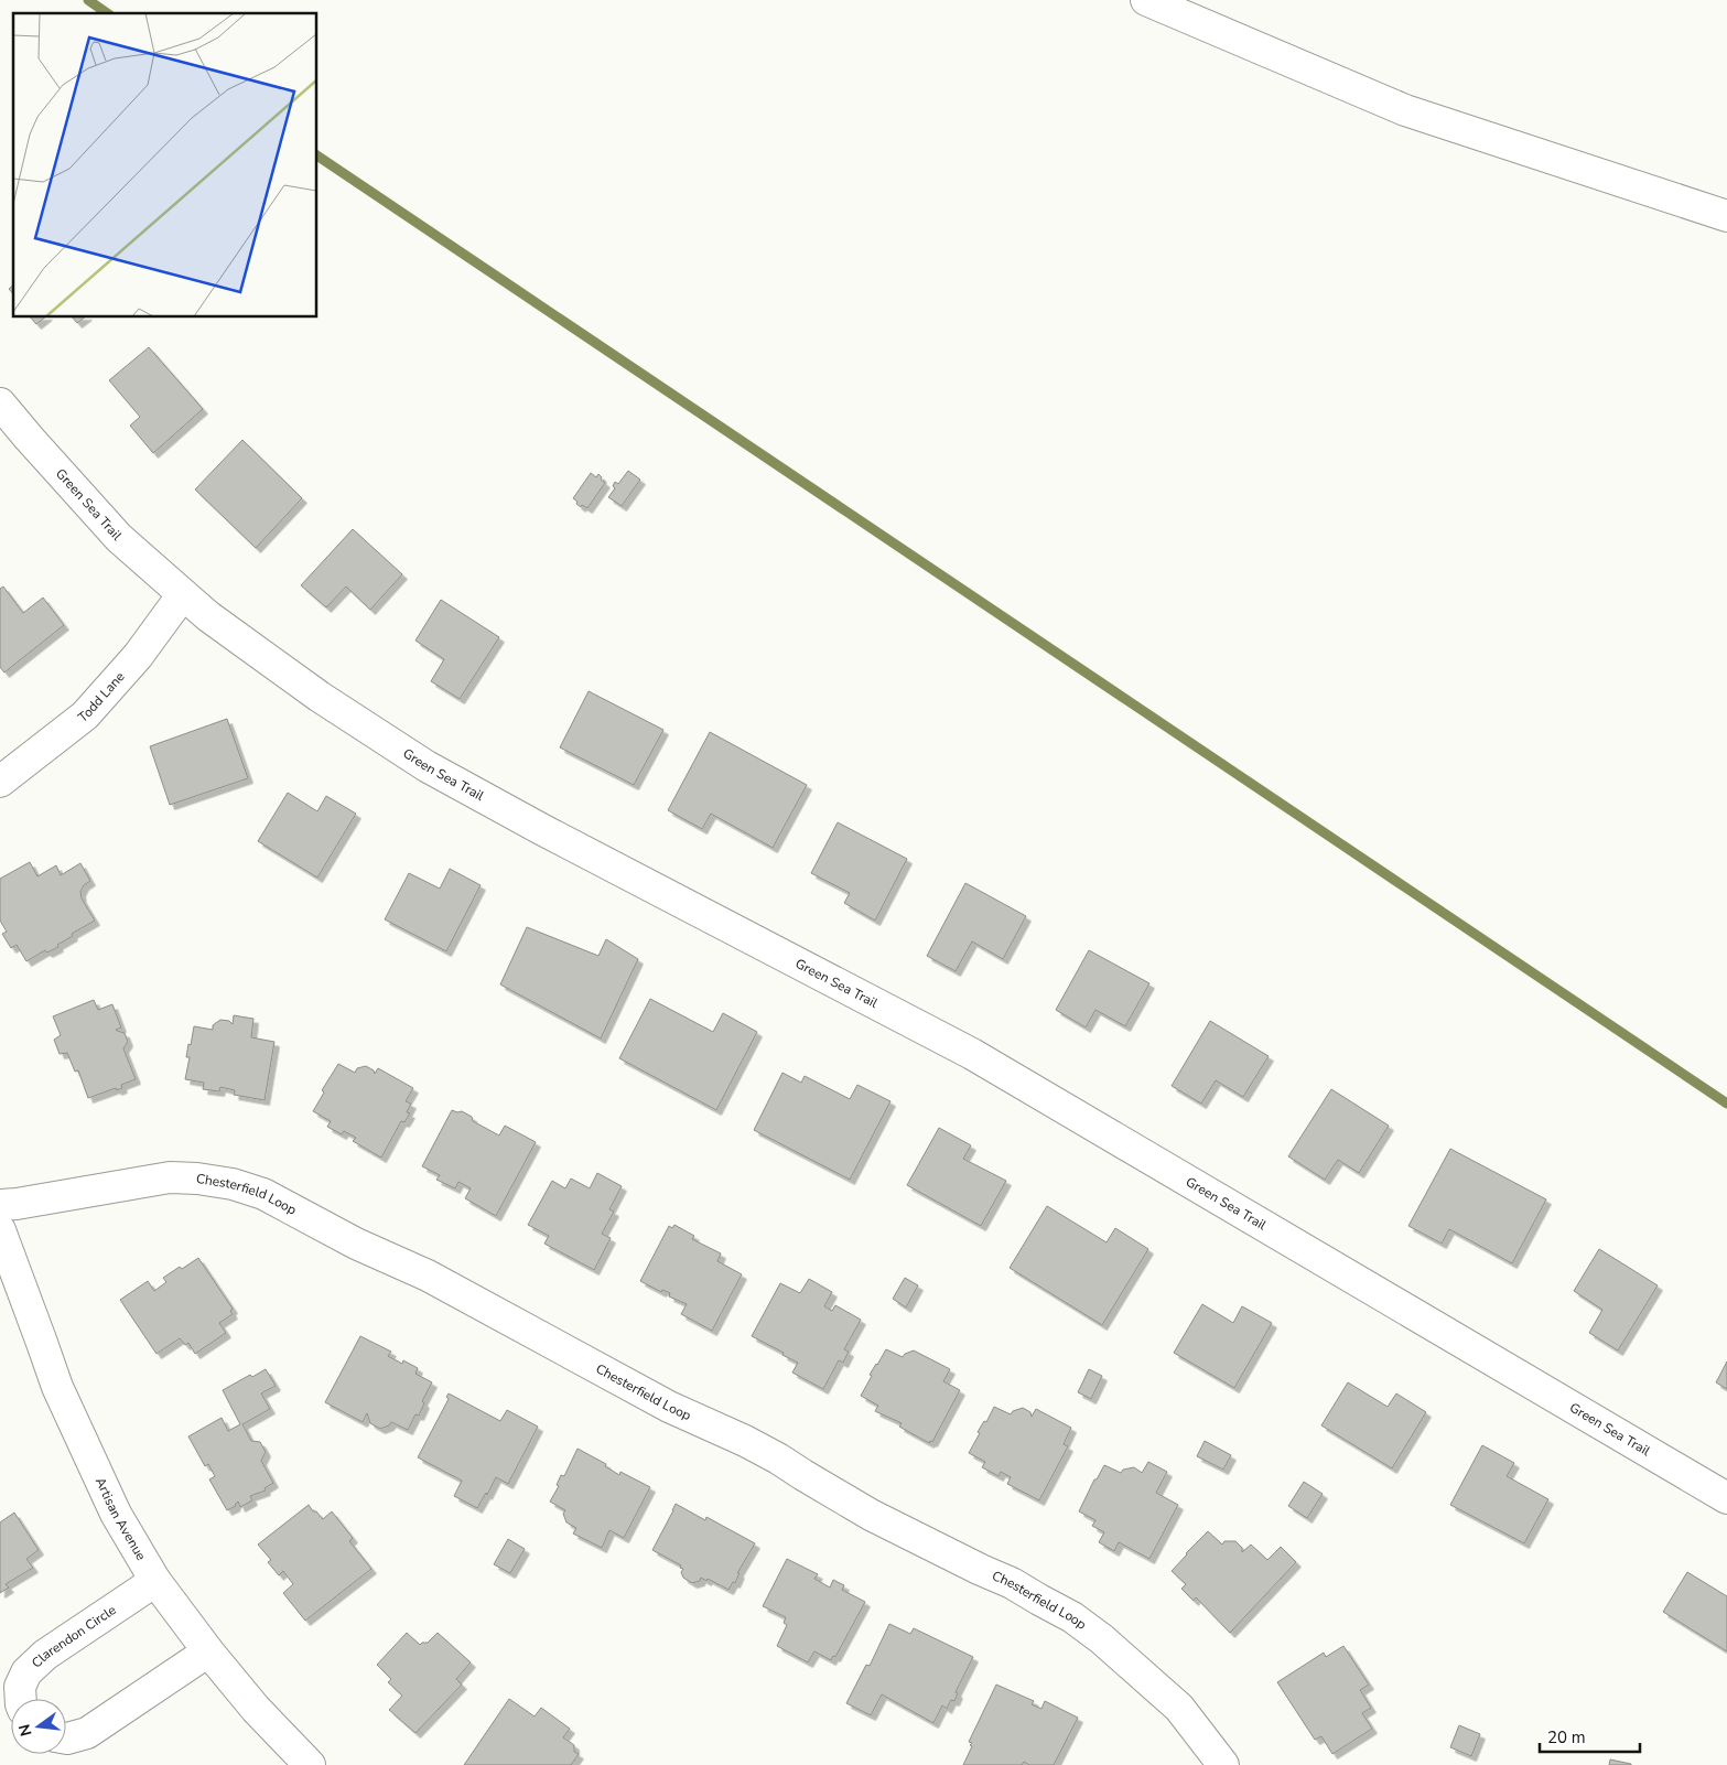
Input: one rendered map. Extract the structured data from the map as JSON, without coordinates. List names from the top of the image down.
{
  "streets": {
    "street": [
      "Green Sea Trail",
      "Todd Lane",
      "Chesterfield Loop",
      "Artisan Avenue",
      "Clarendon Circle"
    ]
  },
  "crossings": [
    ["Green Sea Trail", "Todd Lane"],
    ["Artisan Avenue", "Clarendon Circle"]
  ],
  "scale_bar": "20 m",
  "north": "left"
}
